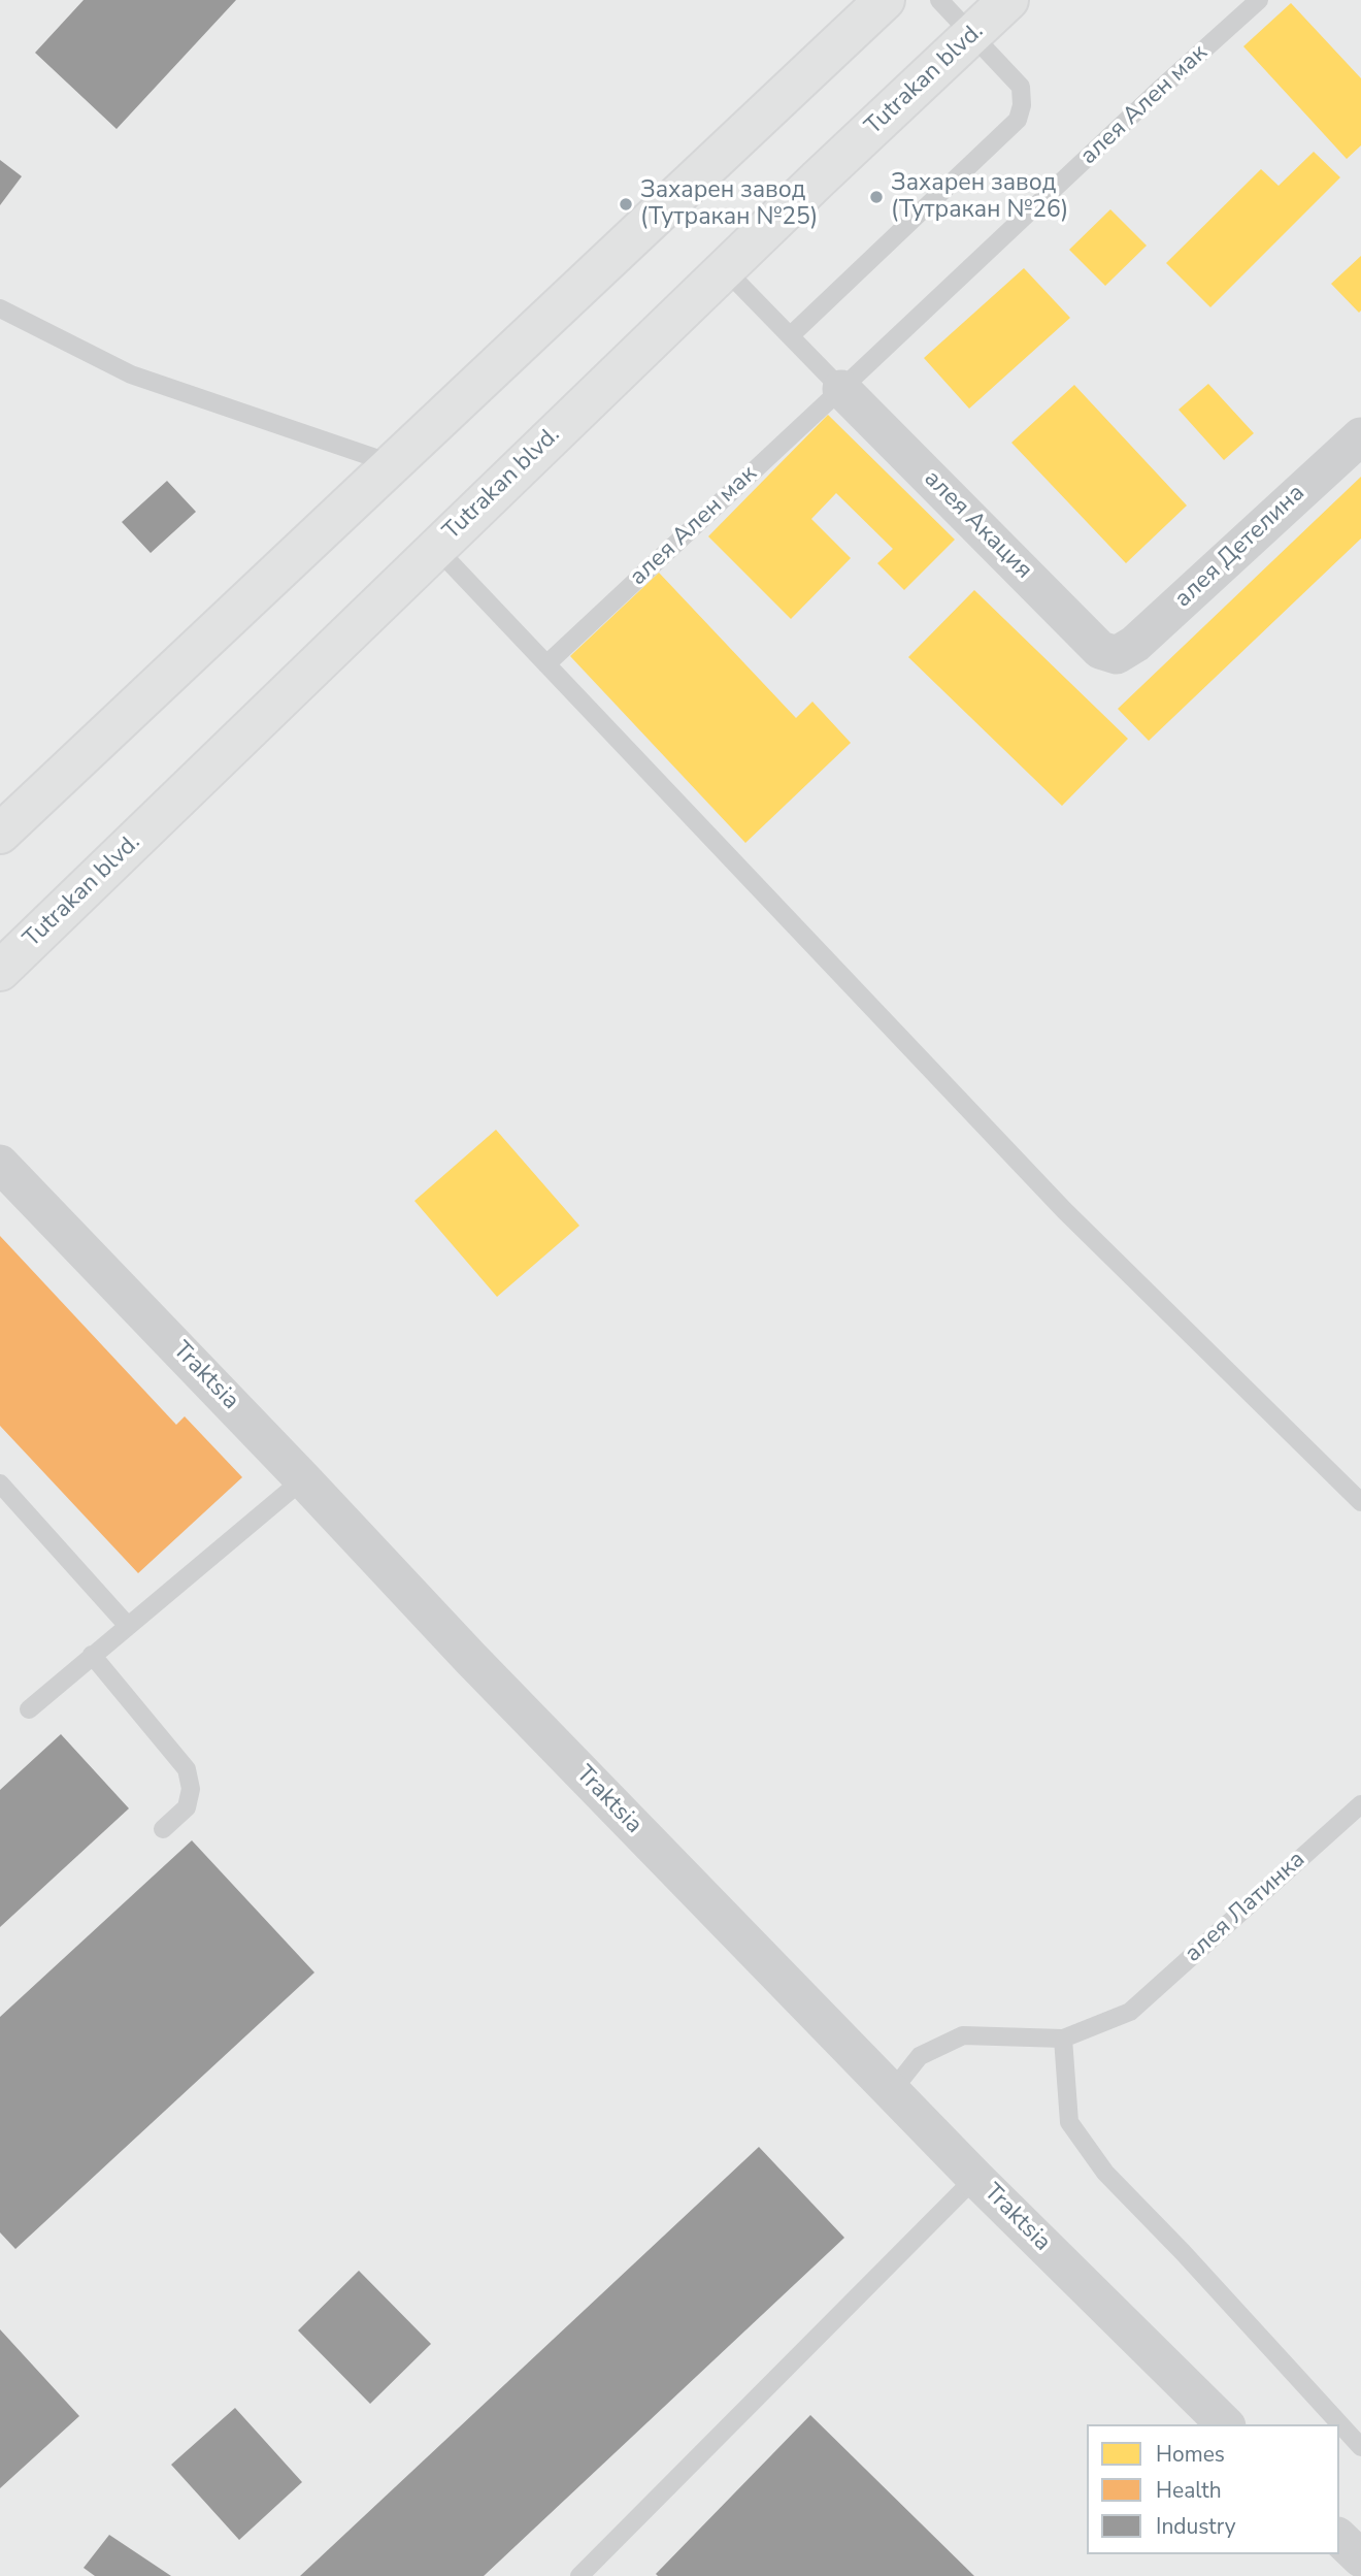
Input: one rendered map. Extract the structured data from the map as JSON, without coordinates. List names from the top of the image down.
{
  "streets": {
    "main road": ["Tutrakan blvd."],
    "street": ["алея Акация", "алея Детелина", "Traktsia"],
    "lane": ["алея Ален мак", "алея Латинка"]
  },
  "crossings": [
    ["алея Ален мак", "алея Акация"],
    ["алея Акация", "алея Детелина"]
  ],
  "places": ["Захарен завод (Тутракан №26)", "Захарен завод (Тутракан №25)"],
  "legend": ["Homes", "Health", "Industry"]
}
